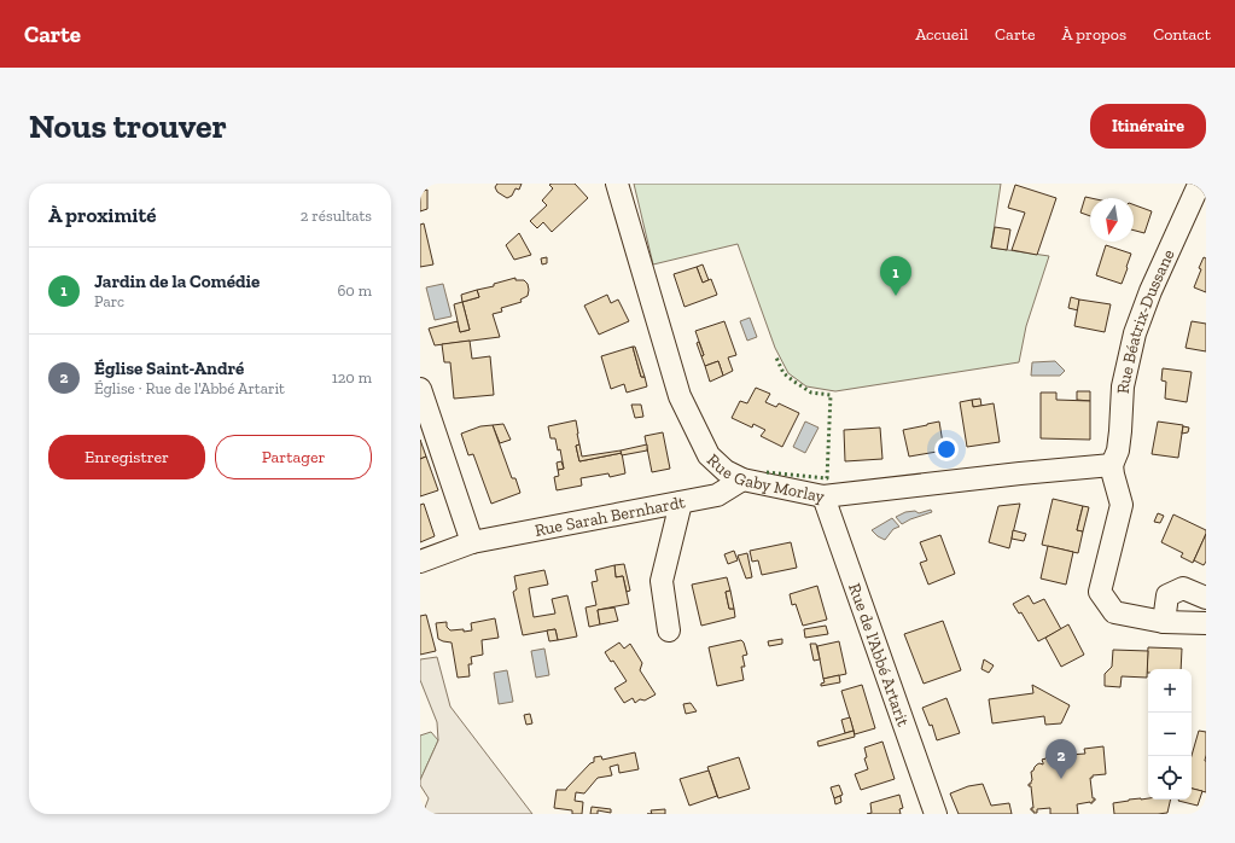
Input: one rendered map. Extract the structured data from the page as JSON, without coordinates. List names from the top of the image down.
{
  "streets": {
    "street": [
      "Rue Béatrix-Dussane",
      "Rue Gaby Morlay",
      "Rue Sarah Bernhardt",
      "Rue de l'Abbé Artarit"
    ]
  },
  "crossings": [
    ["Rue Béatrix-Dussane", "Rue Gaby Morlay"],
    ["Rue Gaby Morlay", "Rue Sarah Bernhardt"],
    ["Rue Gaby Morlay", "Rue de l'Abbé Artarit"]
  ],
  "north": "bottom",
  "page": {
    "header": "Carte",
    "nav": [
      "Accueil",
      "Carte",
      "À propos",
      "Contact"
    ],
    "buttons": [
      "Itinéraire",
      ["Enregistrer", "Partager"]
    ],
    "title": "Nous trouver",
    "heading": ["À proximité", "2 résultats"],
    "list": [
      {
        "mark": "1",
        "name": "Jardin de la Comédie",
        "note": "Parc",
        "value": "60 m"
      },
      {
        "mark": "2",
        "name": "Église Saint-André",
        "note": "Église · Rue de l'Abbé Artarit",
        "value": "120 m"
      }
    ],
    "pins": ["1", "2"],
    "map_buttons": ["+", "−"]
  }
}
